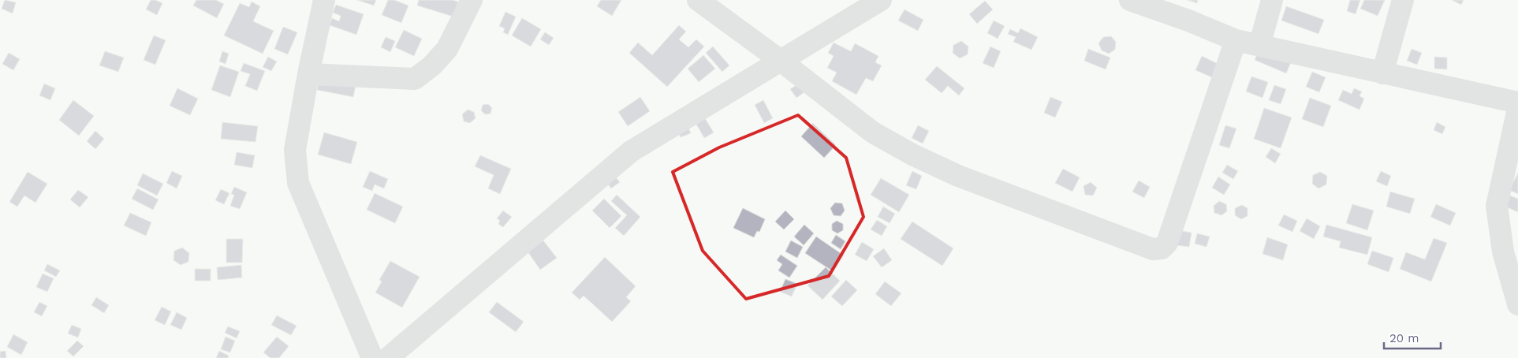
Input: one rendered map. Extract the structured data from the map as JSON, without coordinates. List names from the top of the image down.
{
  "scale_bar": "20 m"
}
